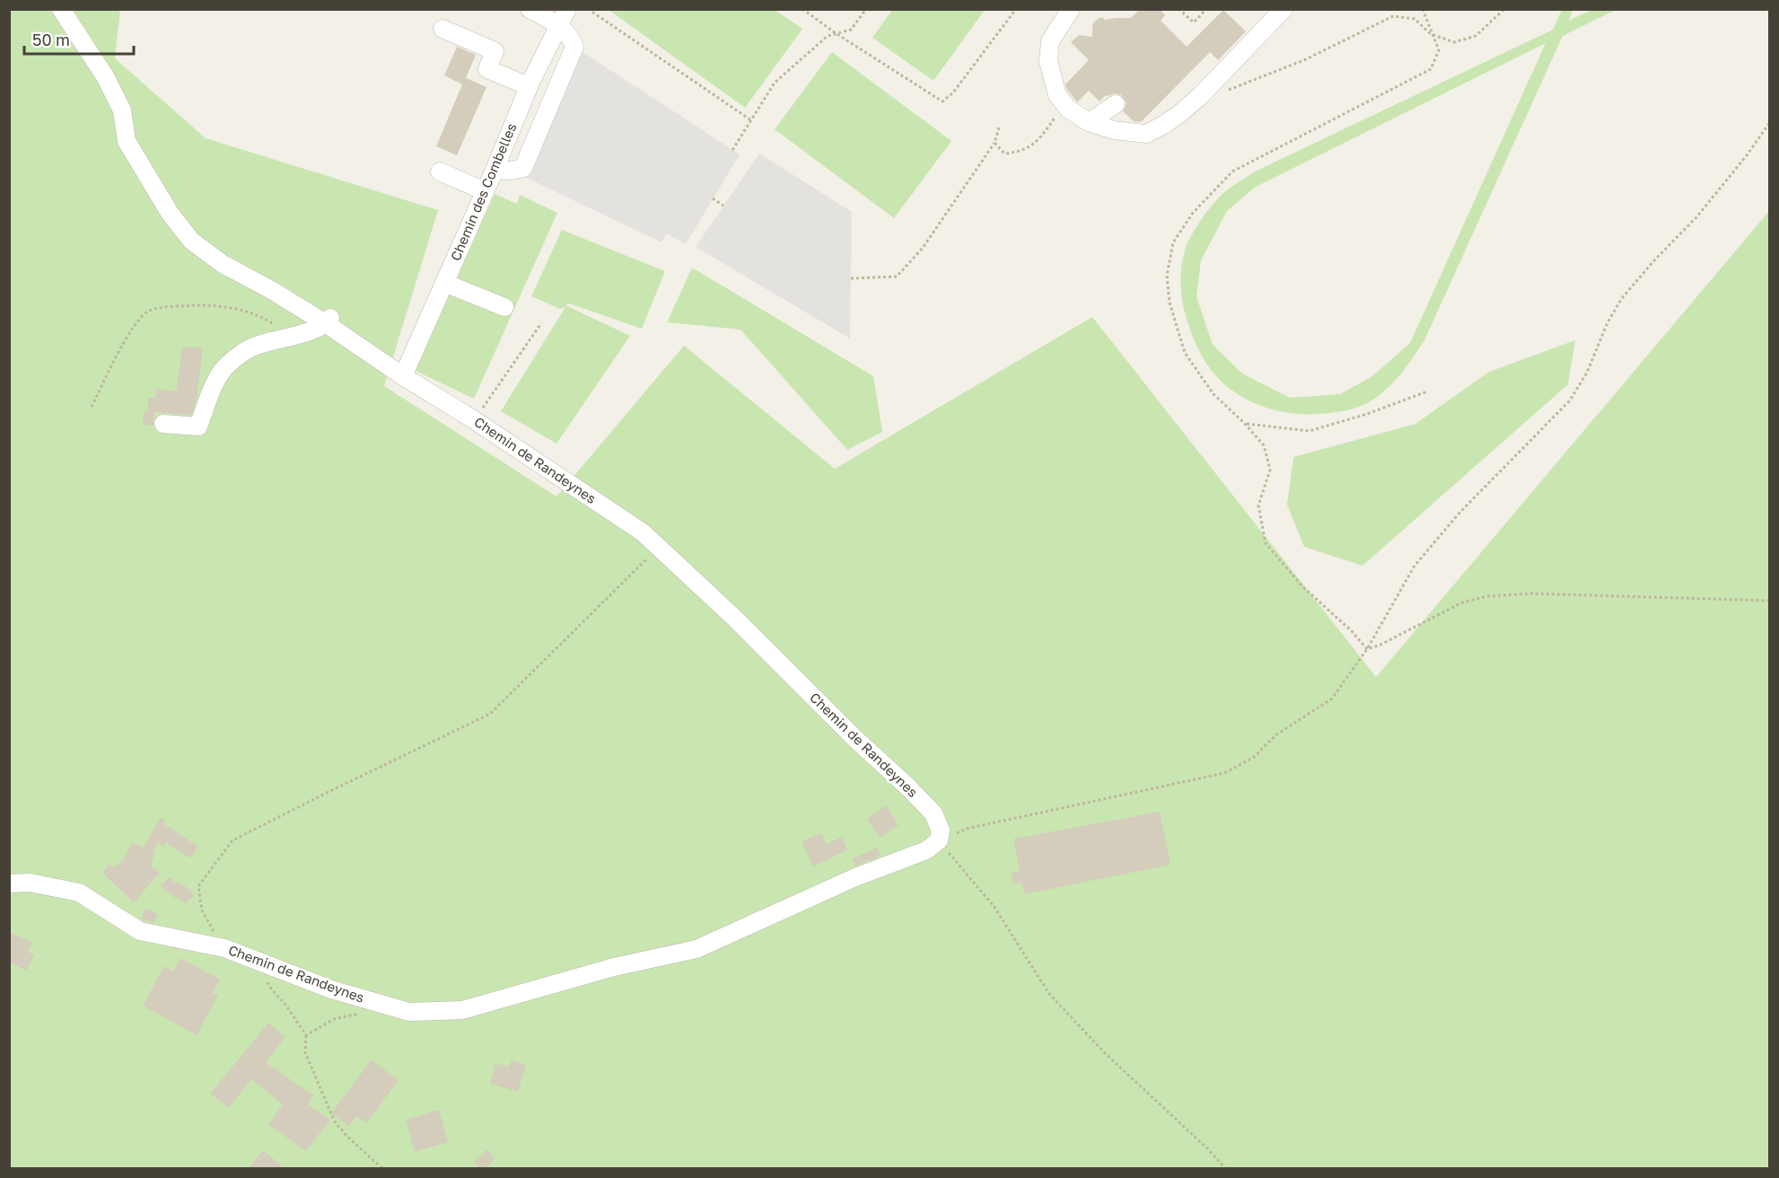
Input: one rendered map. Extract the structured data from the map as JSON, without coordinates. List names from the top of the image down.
{
  "streets": {
    "street": ["Chemin des Combelles", "Chemin de Randeynes"]
  },
  "crossings": [
    ["Chemin des Combelles", "Chemin de Randeynes"]
  ],
  "scale_bar": "50 m"
}
